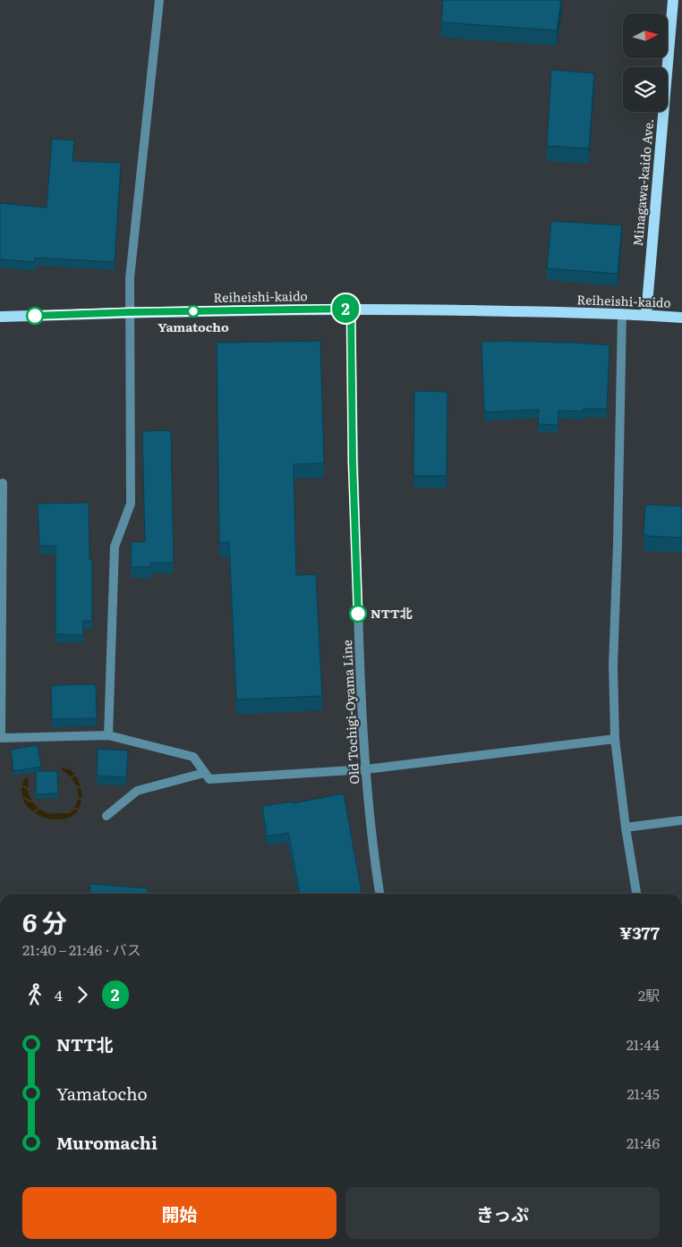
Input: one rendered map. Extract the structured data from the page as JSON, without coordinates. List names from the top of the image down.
{
  "streets": {
    "main road": ["Minagawa-kaido Ave.", "Reiheishi-kaido"],
    "street": ["Old Tochigi-Oyama Line"]
  },
  "crossings": [
    ["Minagawa-kaido Ave.", "Reiheishi-kaido"],
    ["Reiheishi-kaido", "Old Tochigi-Oyama Line"]
  ],
  "places": ["Yamatocho", "NTT北"],
  "lines": ["bus line 2"],
  "north": "right",
  "page": {
    "on_map": "2",
    "heading": ["6 分", "21:40 – 21:46 · バス", "¥377"],
    "legs": ["4", "2", "2駅"],
    "list": [
      {
        "name": "NTT北",
        "value": "21:44"
      },
      {
        "name": "Yamatocho",
        "value": "21:45"
      },
      {
        "name": "Muromachi",
        "value": "21:46"
      }
    ],
    "buttons": ["開始", "きっぷ"]
  }
}
